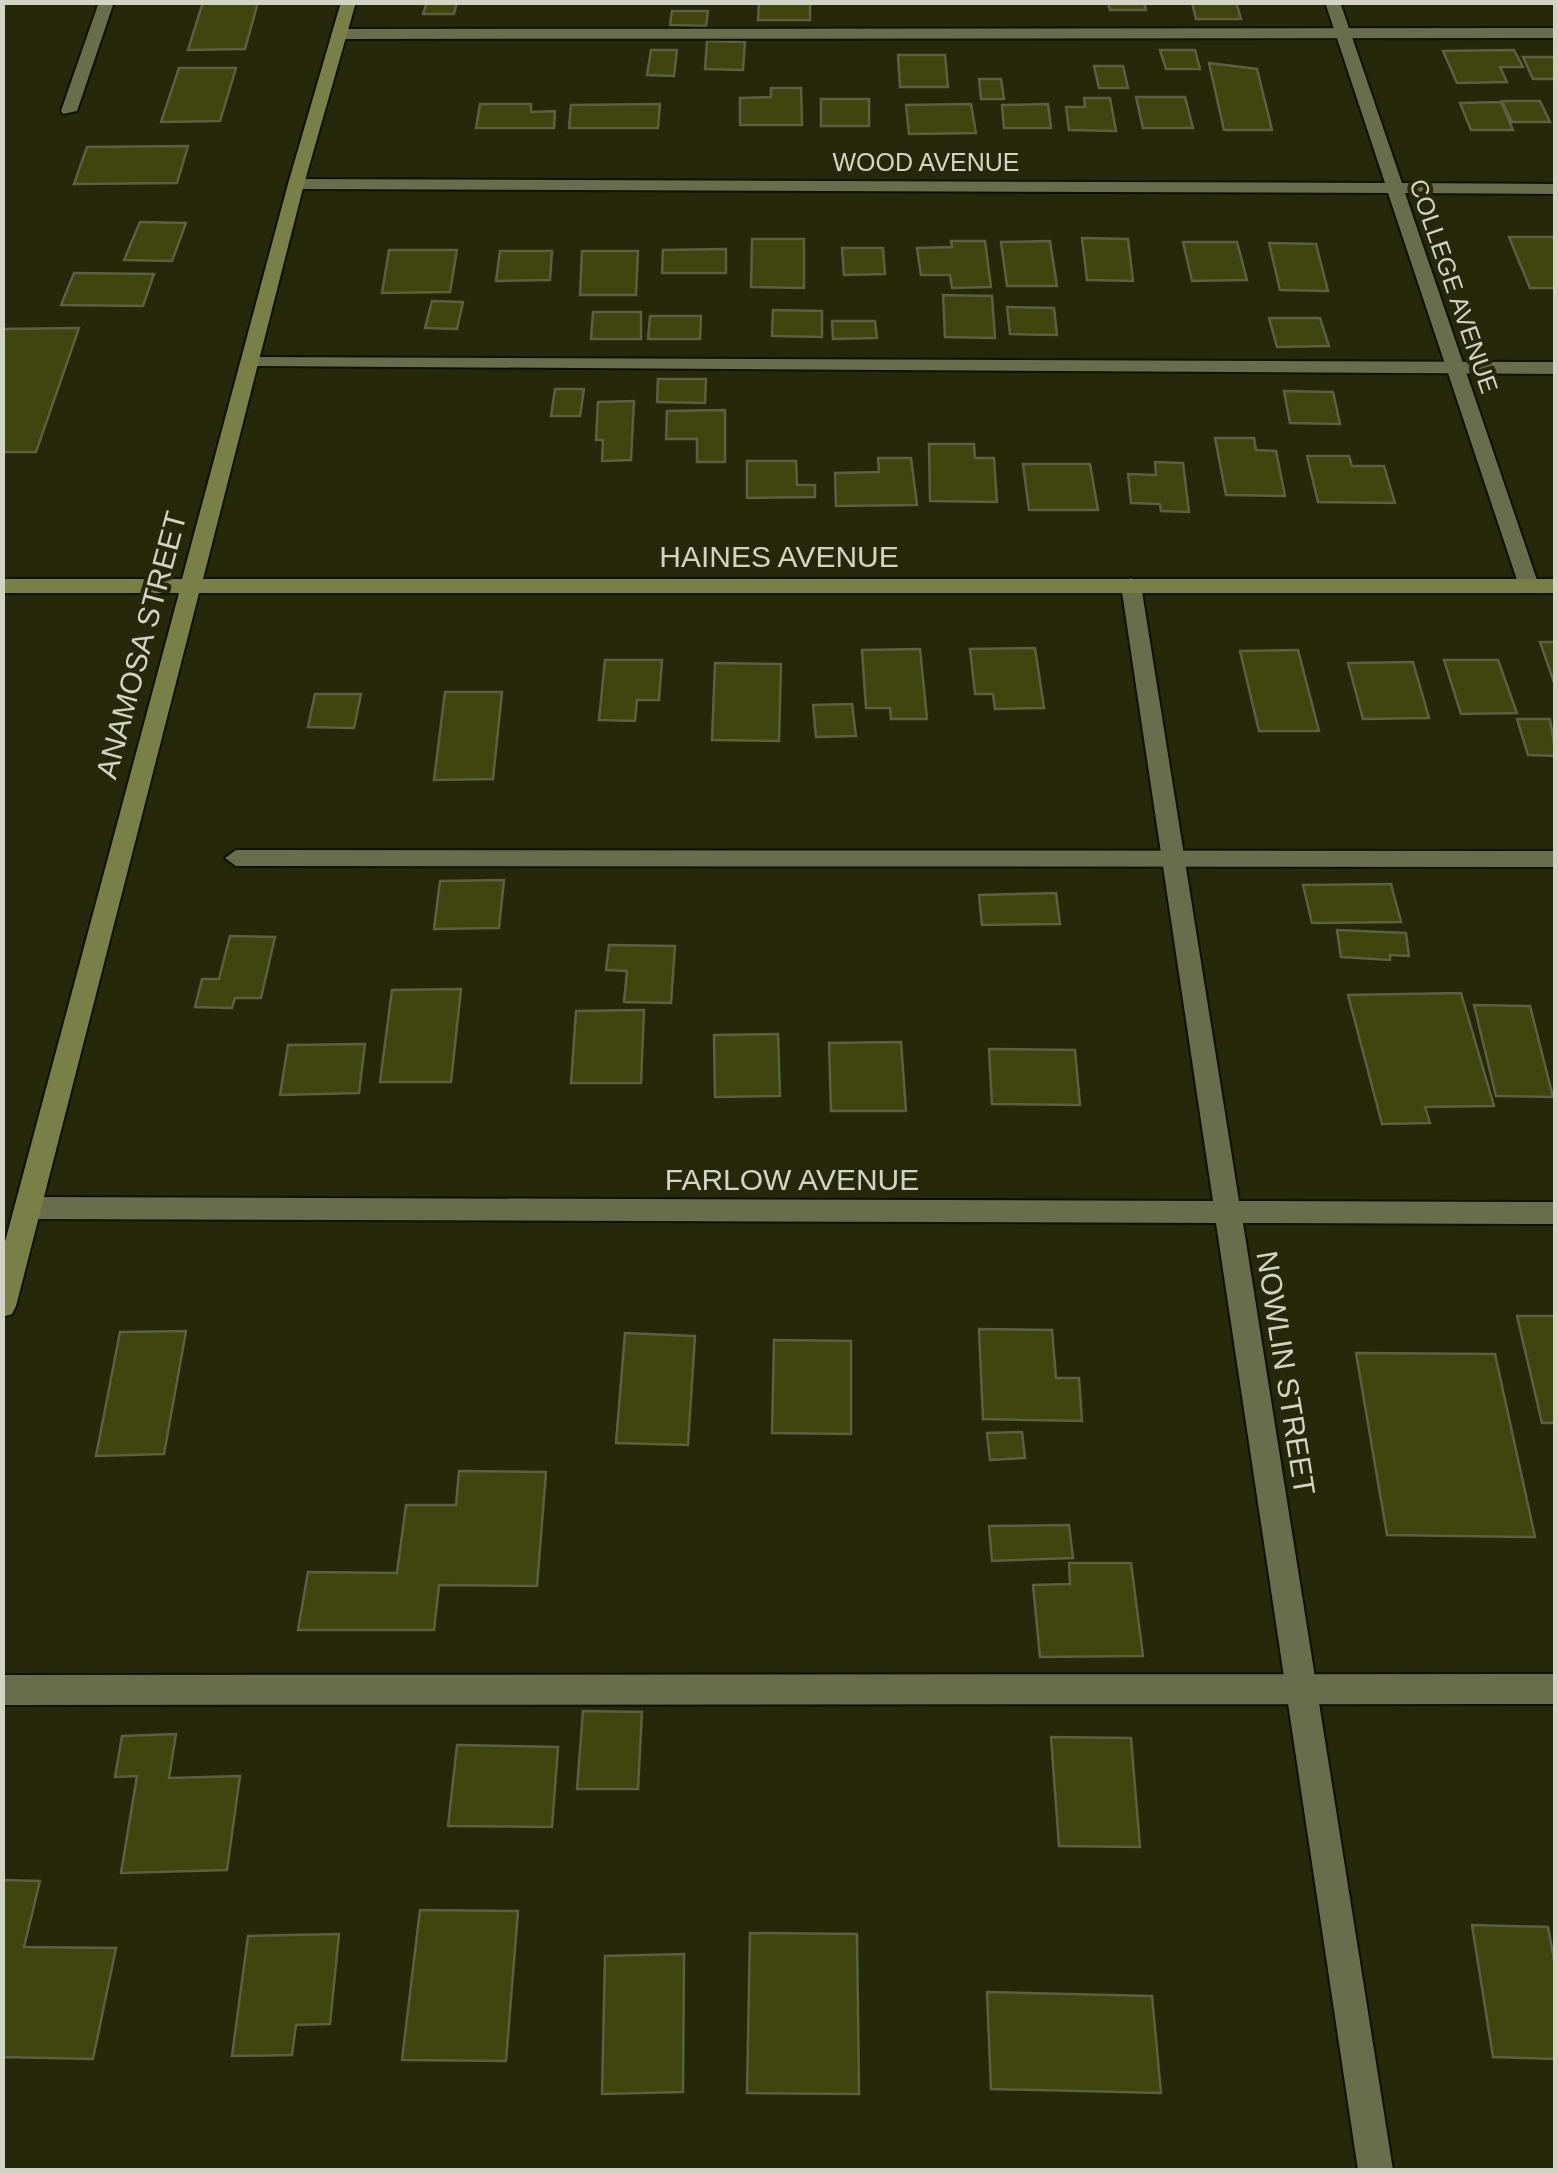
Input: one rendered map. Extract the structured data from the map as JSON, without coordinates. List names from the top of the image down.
{
  "streets": {
    "main road": ["HAINES AVENUE", "ANAMOSA STREET"],
    "street": [
      "WOOD AVENUE",
      "COLLEGE AVENUE",
      "FARLOW AVENUE",
      "NOWLIN STREET"
    ]
  },
  "crossings": [
    ["WOOD AVENUE", "COLLEGE AVENUE"],
    ["WOOD AVENUE", "ANAMOSA STREET"],
    ["COLLEGE AVENUE", "HAINES AVENUE"],
    ["HAINES AVENUE", "ANAMOSA STREET"],
    ["HAINES AVENUE", "NOWLIN STREET"],
    ["ANAMOSA STREET", "FARLOW AVENUE"],
    ["FARLOW AVENUE", "NOWLIN STREET"]
  ]
}
